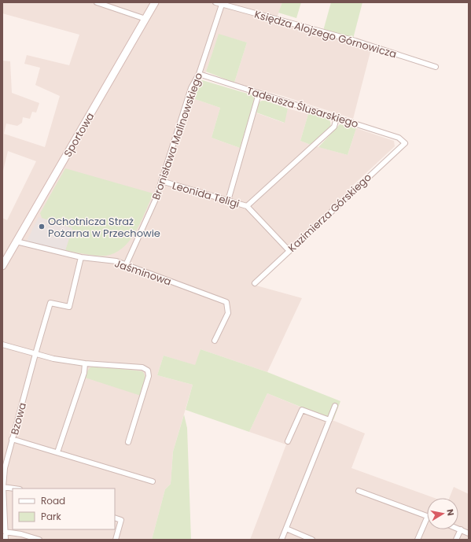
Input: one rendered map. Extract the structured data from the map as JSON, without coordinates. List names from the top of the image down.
{
  "streets": {
    "street": [
      "Księdza Alojzego Górnowicza",
      "Tadeusza Ślusarskiego",
      "Sportowa",
      "Bronisława Malinowskiego",
      "Leonida Teligi",
      "Kazimierza Górskiego",
      "Jaśminowa",
      "Bzowa"
    ]
  },
  "crossings": [
    ["Księdza Alojzego Górnowicza", "Bronisława Malinowskiego"],
    ["Tadeusza Ślusarskiego", "Bronisława Malinowskiego"],
    ["Tadeusza Ślusarskiego", "Kazimierza Górskiego"],
    ["Sportowa", "Jaśminowa"],
    ["Bronisława Malinowskiego", "Leonida Teligi"],
    ["Bronisława Malinowskiego", "Jaśminowa"],
    ["Leonida Teligi", "Kazimierza Górskiego"],
    ["Jaśminowa", "Bzowa"]
  ],
  "places": ["Ochotnicza Straż Pożarna w Przechowie"],
  "legend": ["Road", "Park"],
  "north": "right"
}
